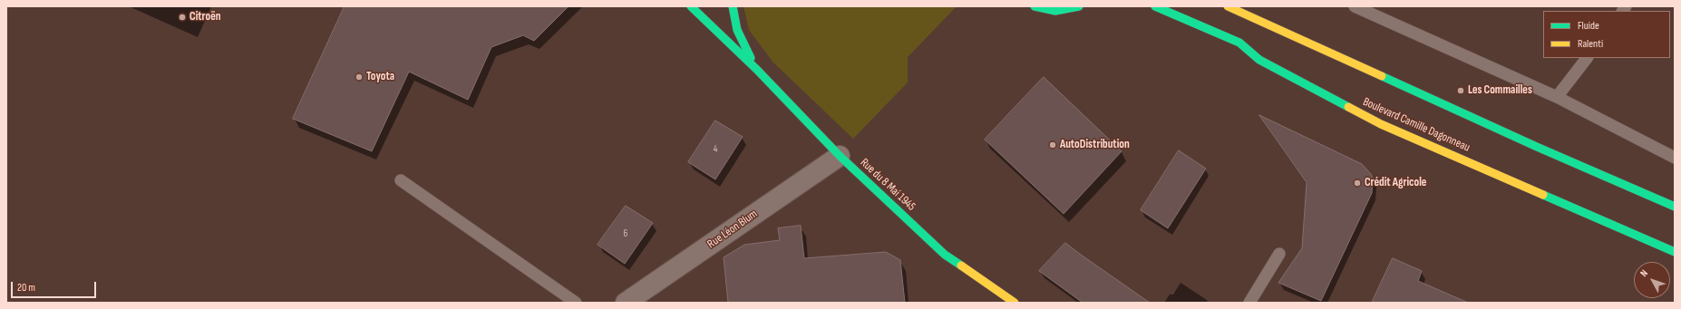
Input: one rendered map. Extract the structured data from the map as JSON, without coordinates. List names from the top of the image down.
{
  "streets": {
    "main road": ["Boulevard Camille Dagonneau", "Rue du 8 Mai 1945"],
    "street": ["Rue Léon Blum"]
  },
  "crossings": [
    ["Rue du 8 Mai 1945", "Rue Léon Blum"]
  ],
  "places": [
    "Citroën",
    "Toyota",
    "Les Commailles",
    "AutoDistribution",
    "Crédit Agricole"
  ],
  "house_numbers": ["4", "6"],
  "legend": ["Fluide", "Ralenti"],
  "scale_bar": "20 m",
  "north": "top left"
}
